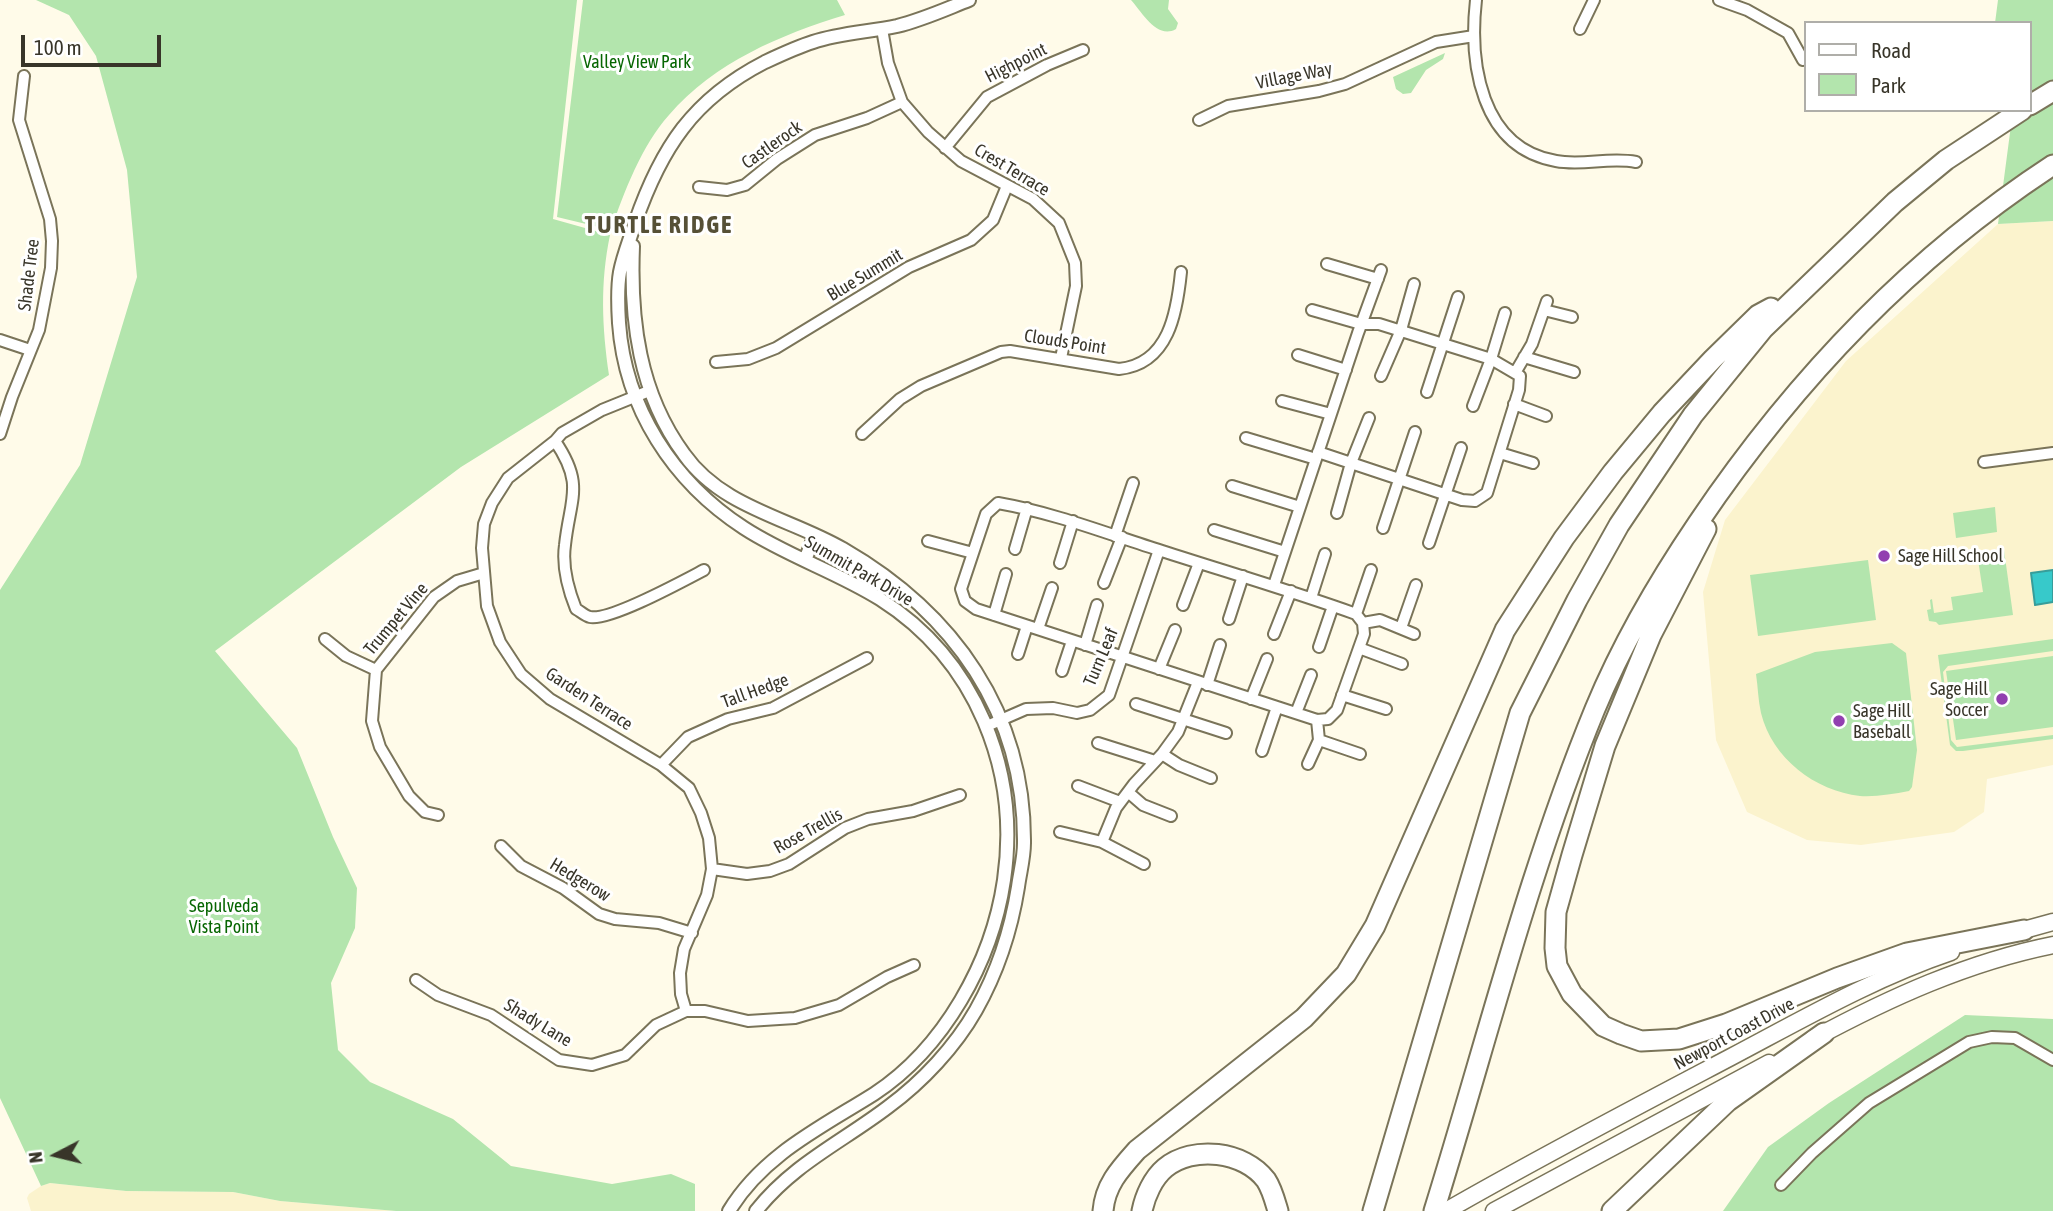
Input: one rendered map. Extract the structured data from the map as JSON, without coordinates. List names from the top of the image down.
{
  "streets": {
    "main road": ["Newport Coast Drive"],
    "street": [
      "Highpoint",
      "Village Way",
      "Castlerock",
      "Crest Terrace",
      "Shade Tree",
      "Blue Summit",
      "Clouds Point",
      "Summit Park Drive",
      "Trumpet Vine",
      "Turn Leaf",
      "Tall Hedge",
      "Garden Terrace",
      "Rose Trellis",
      "Hedgerow",
      "Shady Lane"
    ]
  },
  "crossings": [
    ["Highpoint", "Crest Terrace"],
    ["Castlerock", "Crest Terrace"],
    ["Crest Terrace", "Blue Summit"],
    ["Crest Terrace", "Clouds Point"],
    ["Crest Terrace", "Summit Park Drive"],
    ["Summit Park Drive", "Turn Leaf"],
    ["Summit Park Drive", "Garden Terrace"],
    ["Trumpet Vine", "Garden Terrace"],
    ["Tall Hedge", "Garden Terrace"],
    ["Garden Terrace", "Rose Trellis"],
    ["Garden Terrace", "Hedgerow"],
    ["Garden Terrace", "Shady Lane"]
  ],
  "districts": ["TURTLE RIDGE"],
  "parks": ["Valley View Park", "Sepulveda Vista Point"],
  "places": ["Sage Hill School", "Sage Hill Soccer", "Sage Hill Baseball"],
  "legend": ["Road", "Park"],
  "scale_bar": "100 m",
  "north": "left"
}
